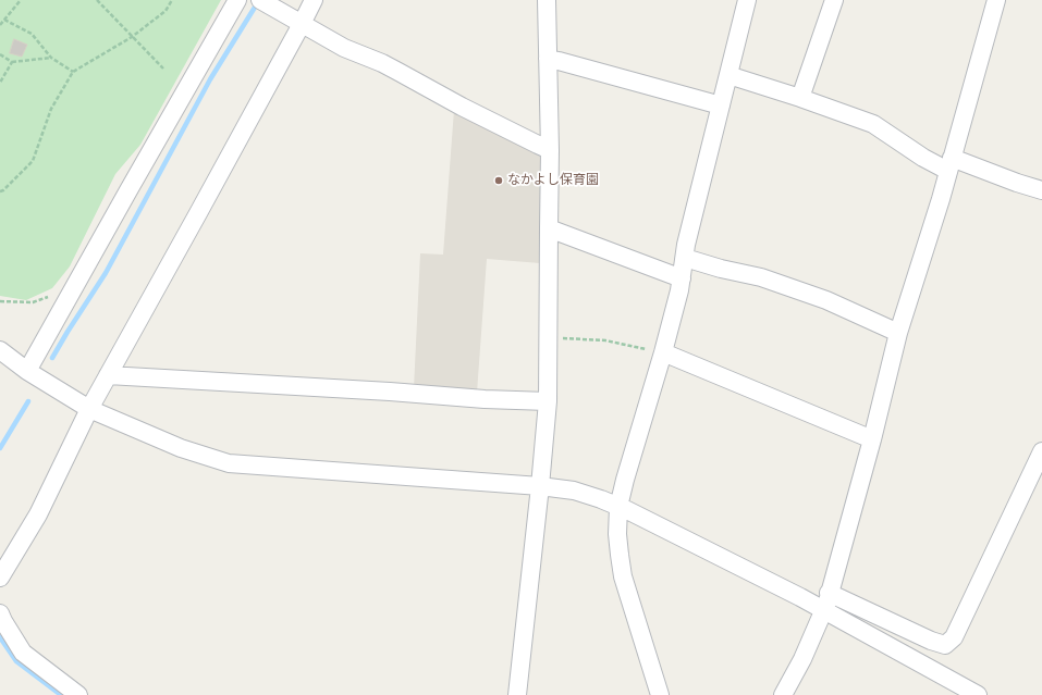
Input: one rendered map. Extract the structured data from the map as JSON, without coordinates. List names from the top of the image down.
{
  "places": ["なかよし保育園"]
}
